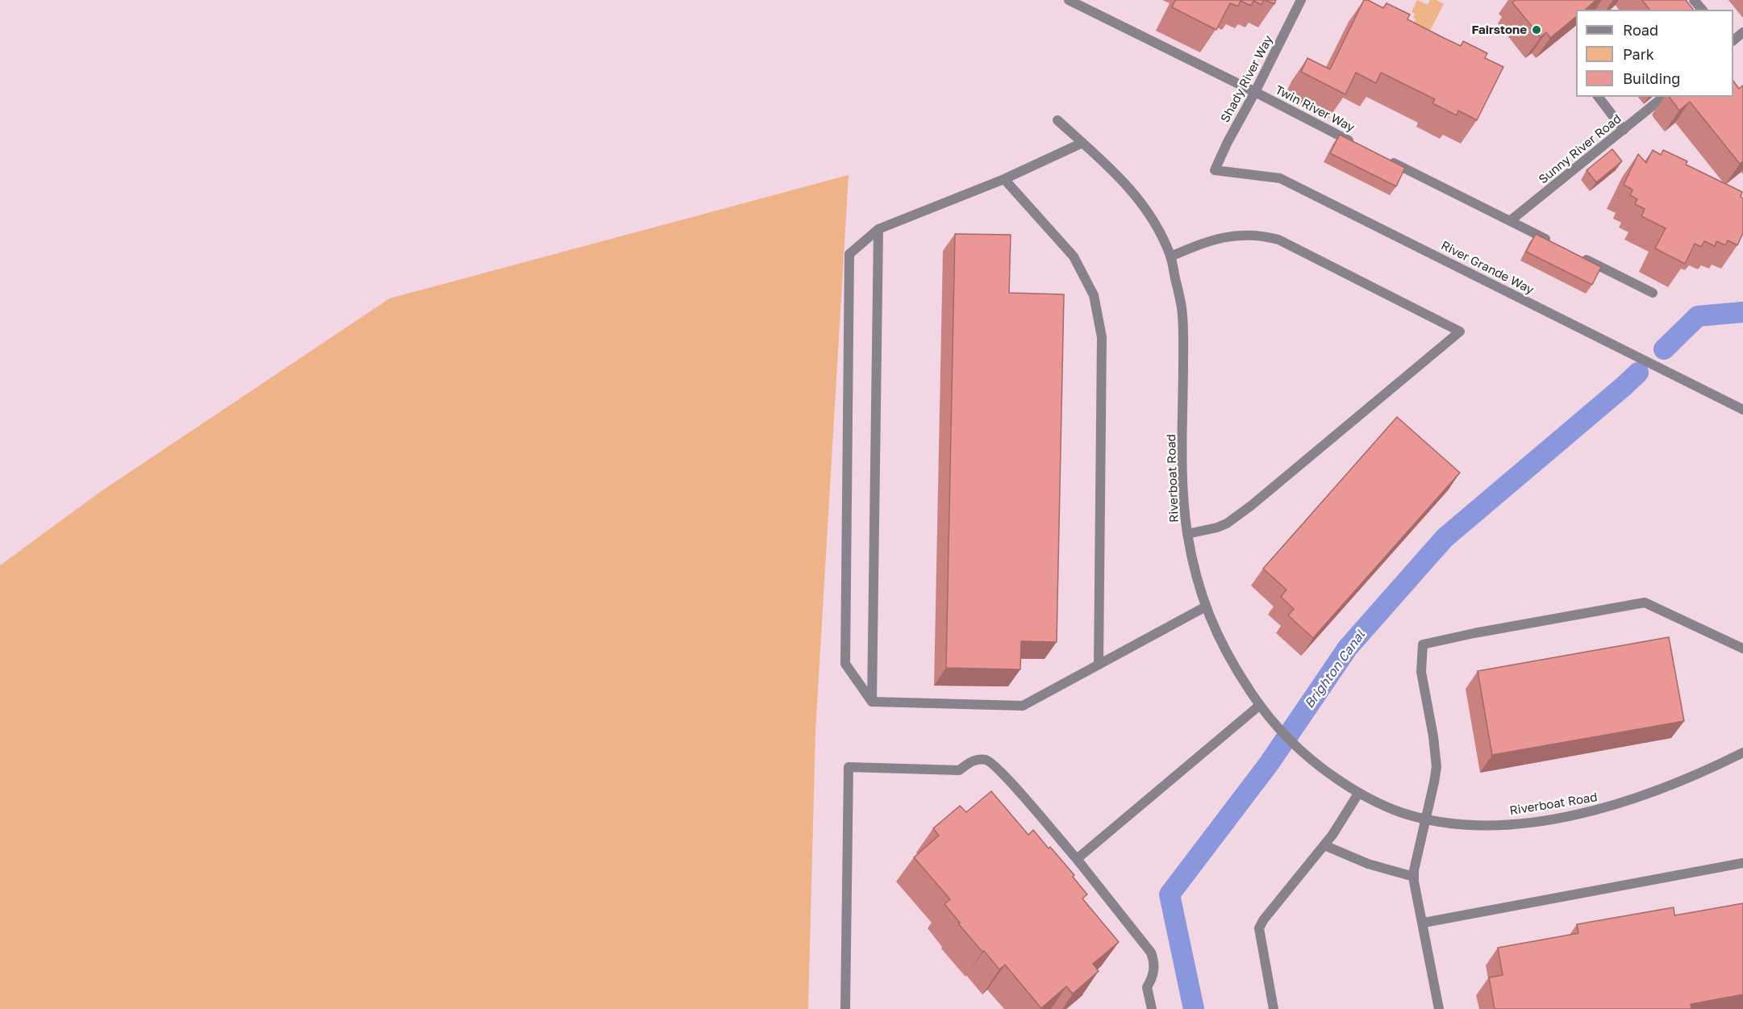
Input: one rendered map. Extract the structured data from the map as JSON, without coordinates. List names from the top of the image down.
{
  "streets": {
    "street": [
      "Shady River Way",
      "Twin River Way",
      "Sunny River Road",
      "River Grande Way",
      "Riverboat Road"
    ]
  },
  "crossings": [
    ["Shady River Way", "Twin River Way"],
    ["Shady River Way", "River Grande Way"]
  ],
  "water": ["Brighton Canal"],
  "places": ["Fairstone"],
  "legend": ["Road", "Park", "Building"]
}
